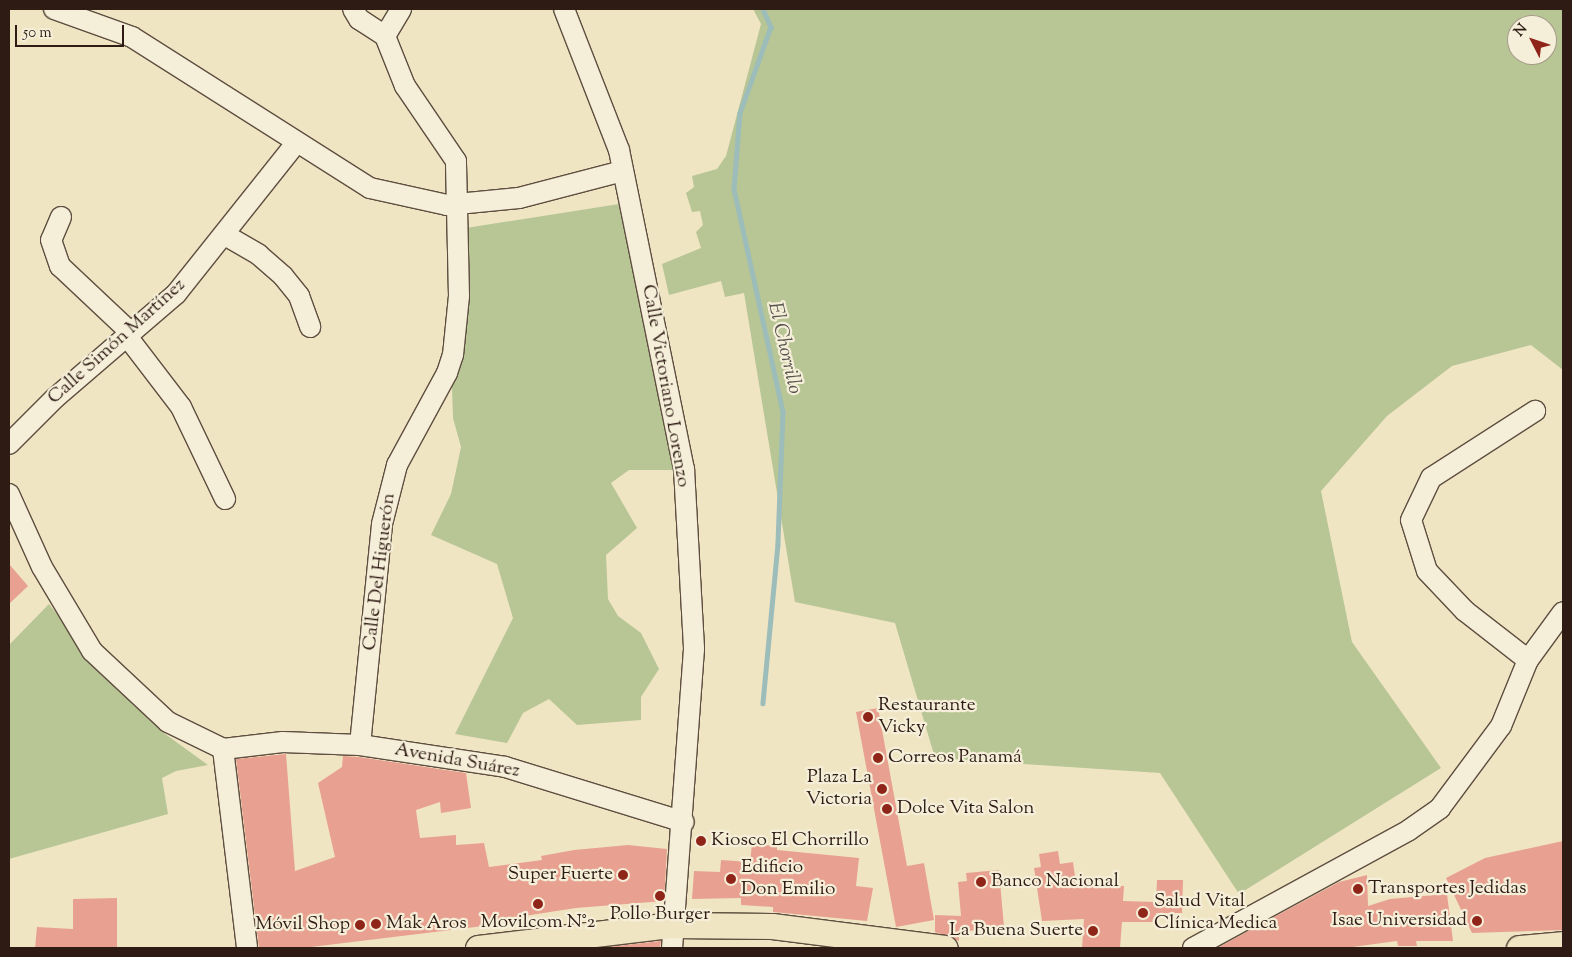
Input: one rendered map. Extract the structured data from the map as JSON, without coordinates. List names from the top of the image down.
{
  "streets": {
    "street": [
      "Calle Simón Martínez",
      "Calle Victoriano Lorenzo",
      "Calle Del Higuerón",
      "Avenida Suárez"
    ]
  },
  "crossings": [
    ["Calle Victoriano Lorenzo", "Avenida Suárez"],
    ["Calle Del Higuerón", "Avenida Suárez"]
  ],
  "water": ["El Chorrillo"],
  "places": [
    "Restaurante Vicky",
    "Correos Panamá",
    "Plaza La Victoria",
    "Dolce Vita Salon",
    "Kiosco El Chorrillo",
    "Super Fuerte",
    "Edificio Don Emilio",
    "Banco Nacional",
    "Transportes Jedidas",
    "Pollo Burger",
    "Movilcom N°2",
    "Salud Vital Clínica Medica",
    "Isae Universidad",
    "Mak Aros",
    "Móvil Shop",
    "La Buena Suerte"
  ],
  "scale_bar": "50 m",
  "north": "top left"
}
